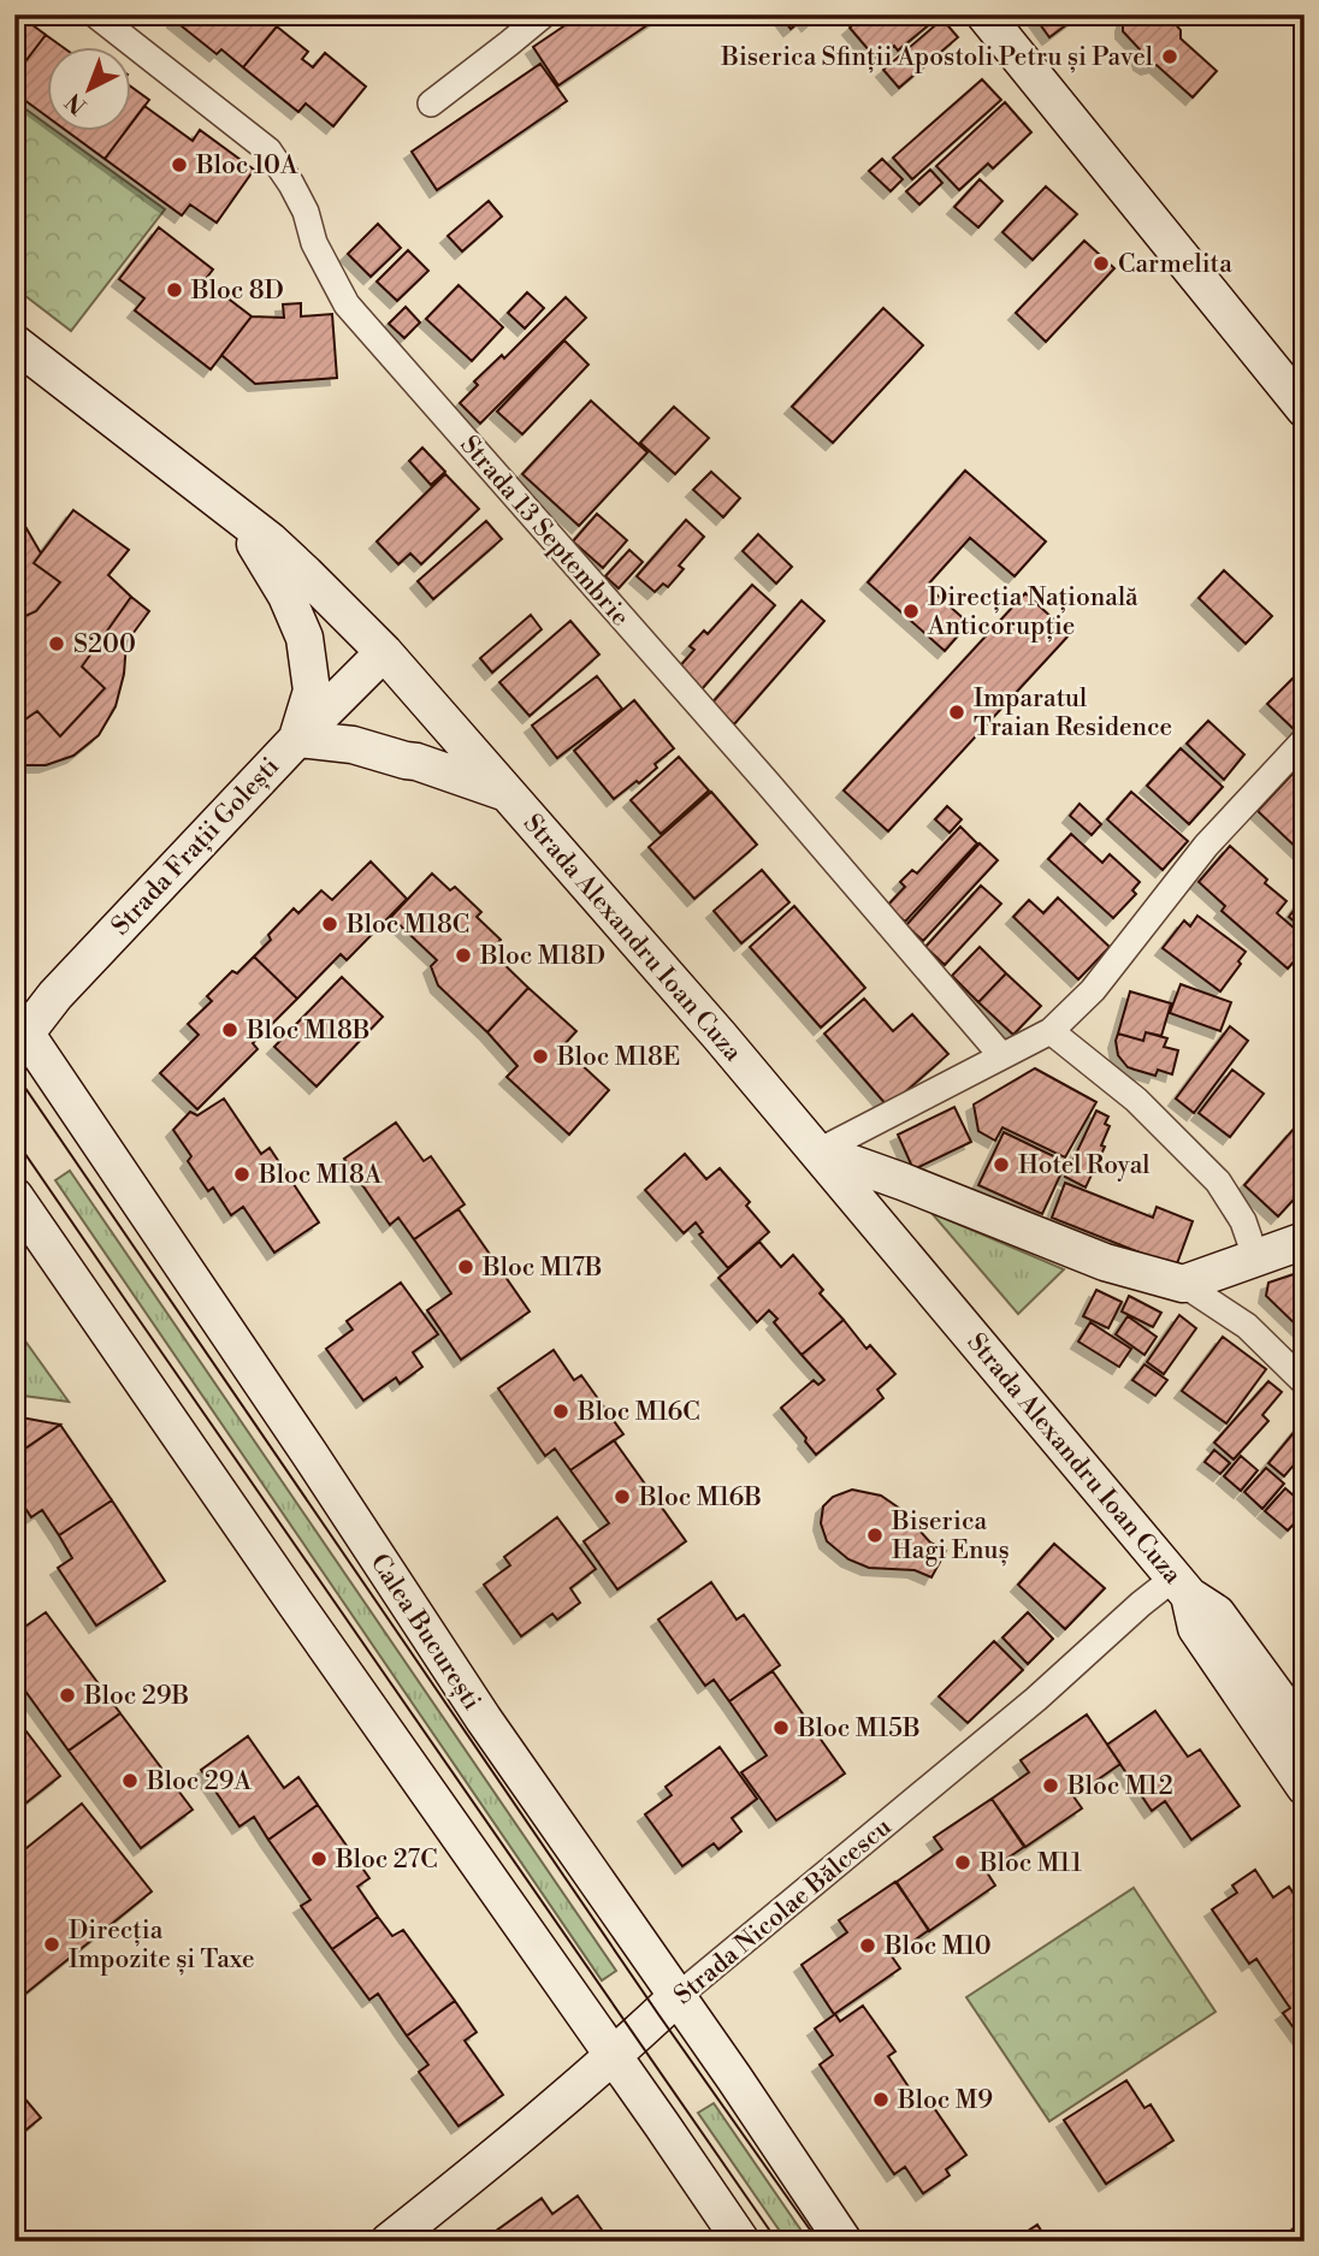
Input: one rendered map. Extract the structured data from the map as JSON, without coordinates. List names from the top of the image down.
{
  "streets": {
    "main road": [
      "Strada Frații Golești",
      "Strada Alexandru Ioan Cuza",
      "Calea București",
      "Strada Nicolae Bălcescu"
    ],
    "street": ["Strada 13 Septembrie"]
  },
  "crossings": [
    ["Strada Frații Golești", "Strada Alexandru Ioan Cuza"],
    ["Strada Frații Golești", "Calea București"],
    ["Strada Alexandru Ioan Cuza", "Strada Nicolae Bălcescu"],
    ["Calea București", "Strada Nicolae Bălcescu"]
  ],
  "places": [
    "Biserica Sfinții Apostoli Petru și Pavel",
    "Bloc 10A",
    "Carmelita",
    "Bloc 8D",
    "Direcția Națională Anticorupție",
    "S200",
    "Imparatul Traian Residence",
    "Bloc M18C",
    "Bloc M18D",
    "Bloc M18B",
    "Bloc M18E",
    "Hotel Royal",
    "Bloc M18A",
    "Bloc M17B",
    "Bloc M16C",
    "Bloc M16B",
    "Biserica Hagi Enuș",
    "Bloc 29B",
    "Bloc M15B",
    "Bloc 29A",
    "Bloc M12",
    "Bloc 27C",
    "Bloc M11",
    "Direcția Impozite și Taxe",
    "Bloc M10",
    "Bloc M9"
  ],
  "north": "bottom left"
}
